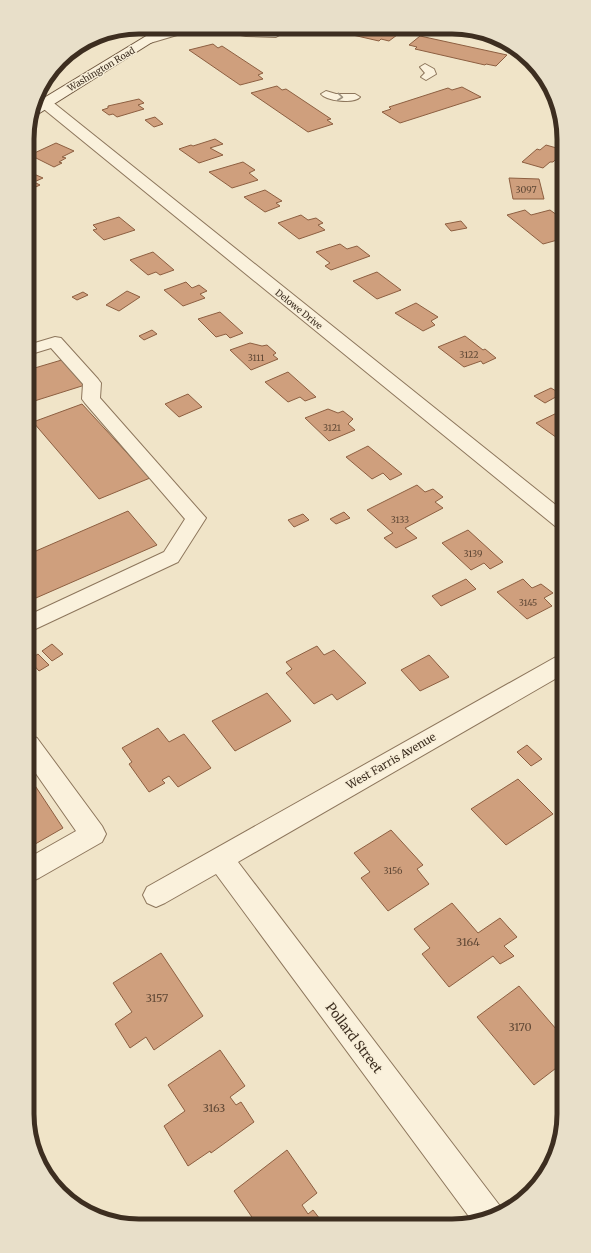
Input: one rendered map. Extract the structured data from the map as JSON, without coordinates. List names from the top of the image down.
{
  "streets": {
    "street": [
      "Washington Road",
      "Delowe Drive",
      "West Farris Avenue",
      "Pollard Street"
    ]
  },
  "crossings": [
    ["West Farris Avenue", "Pollard Street"]
  ],
  "house_numbers": [
    "3097",
    "3122",
    "3111",
    "3121",
    "3133",
    "3139",
    "3145",
    "3156",
    "3164",
    "3157",
    "3170",
    "3163"
  ]
}
